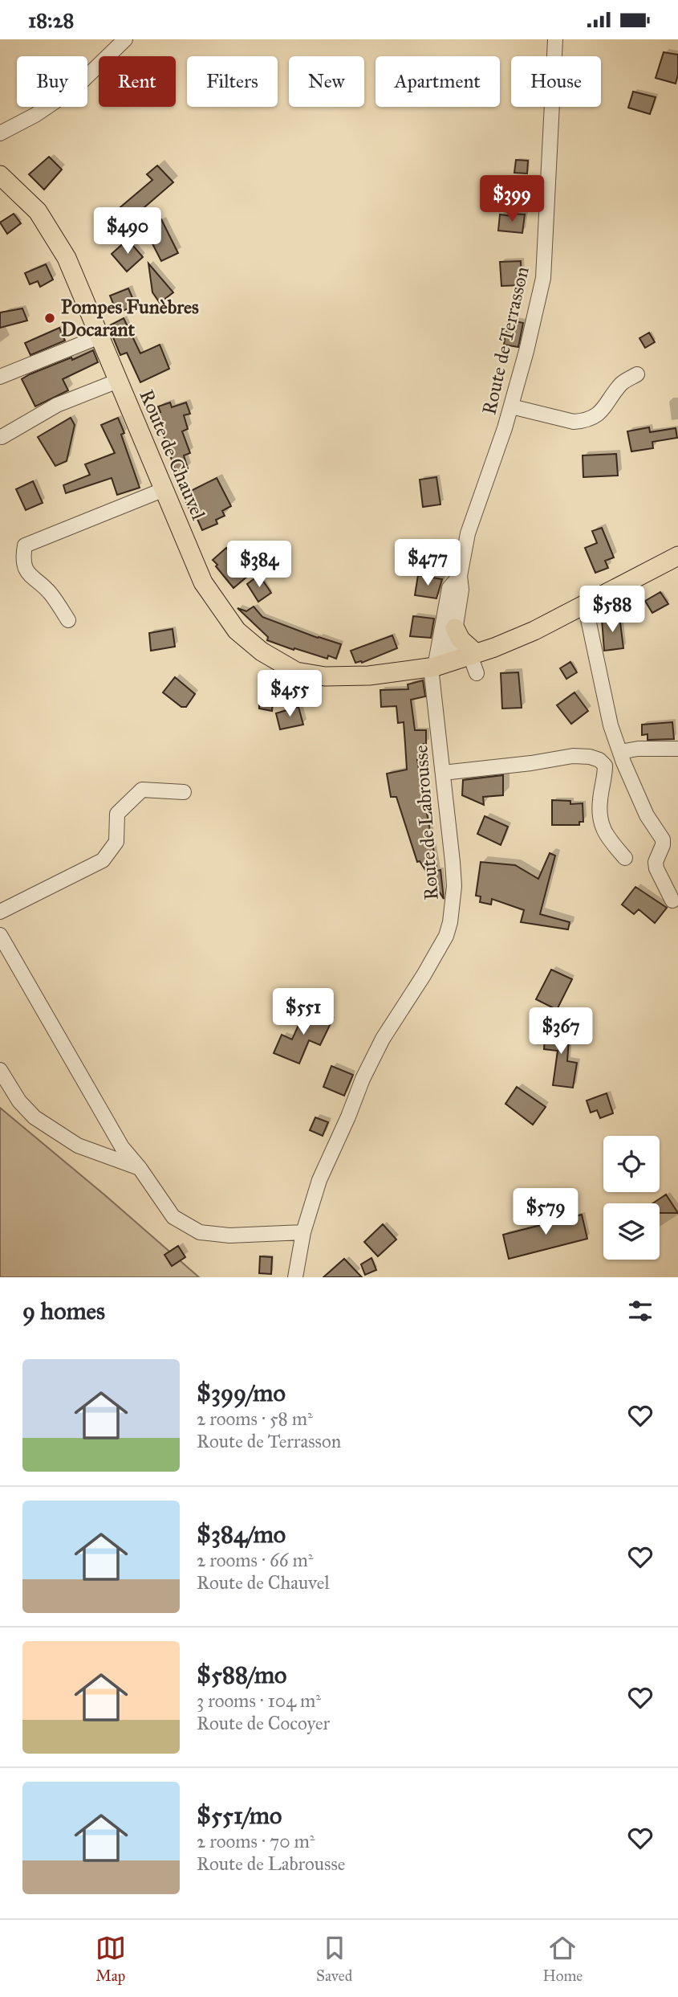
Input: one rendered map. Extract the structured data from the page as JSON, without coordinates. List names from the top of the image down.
{
  "streets": {
    "main road": ["Route de Chauvel"],
    "street": ["Route de Terrasson", "Route de Labrousse"]
  },
  "crossings": [
    ["Route de Terrasson", "Route de Chauvel"],
    ["Route de Terrasson", "Route de Labrousse"],
    ["Route de Chauvel", "Route de Labrousse"]
  ],
  "places": ["Pompes Funèbres Docarant"],
  "page": {
    "status": "18:28",
    "chip": [
      "Buy",
      "Rent",
      "Filters",
      "New",
      "Apartment",
      "House"
    ],
    "price": [
      "$399",
      "$490",
      "$477",
      "$384",
      "$588",
      "$455",
      "$551",
      "$367",
      "$579"
    ],
    "heading": "9 homes",
    "list": [
      {
        "name": "$399/mo",
        "note": "2 rooms · 58 m² · Route de Terrasson"
      },
      {
        "name": "$384/mo",
        "note": "2 rooms · 66 m² · Route de Chauvel"
      },
      {
        "name": "$588/mo",
        "note": "3 rooms · 104 m² · Route de Cocoyer"
      },
      {
        "name": "$551/mo",
        "note": "2 rooms · 70 m² · Route de Labrousse"
      }
    ],
    "tabs": ["Map", "Saved", "Home"]
  }
}
